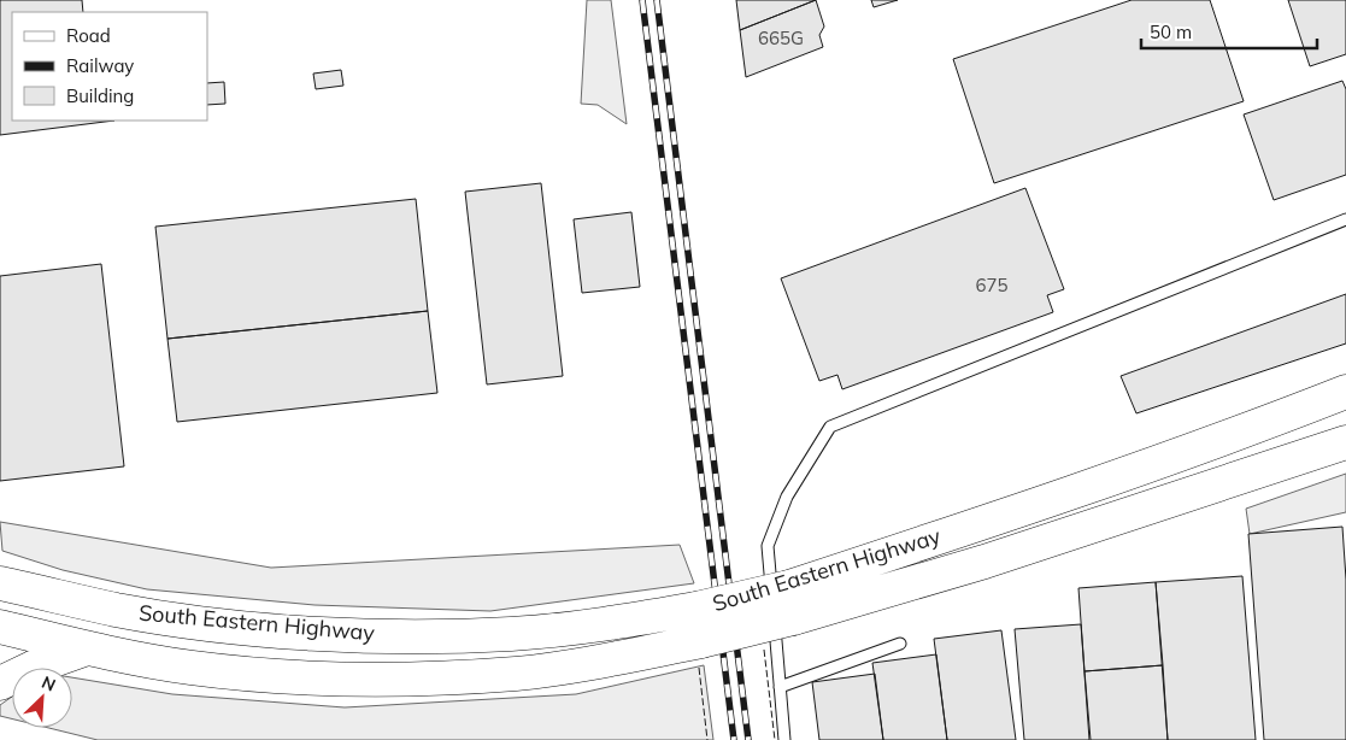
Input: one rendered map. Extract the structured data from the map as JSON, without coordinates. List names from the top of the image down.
{
  "streets": {
    "main road": ["South Eastern Highway"]
  },
  "house_numbers": ["665G", "675"],
  "legend": ["Road", "Railway", "Building"],
  "scale_bar": "50 m",
  "north": "top right"
}
